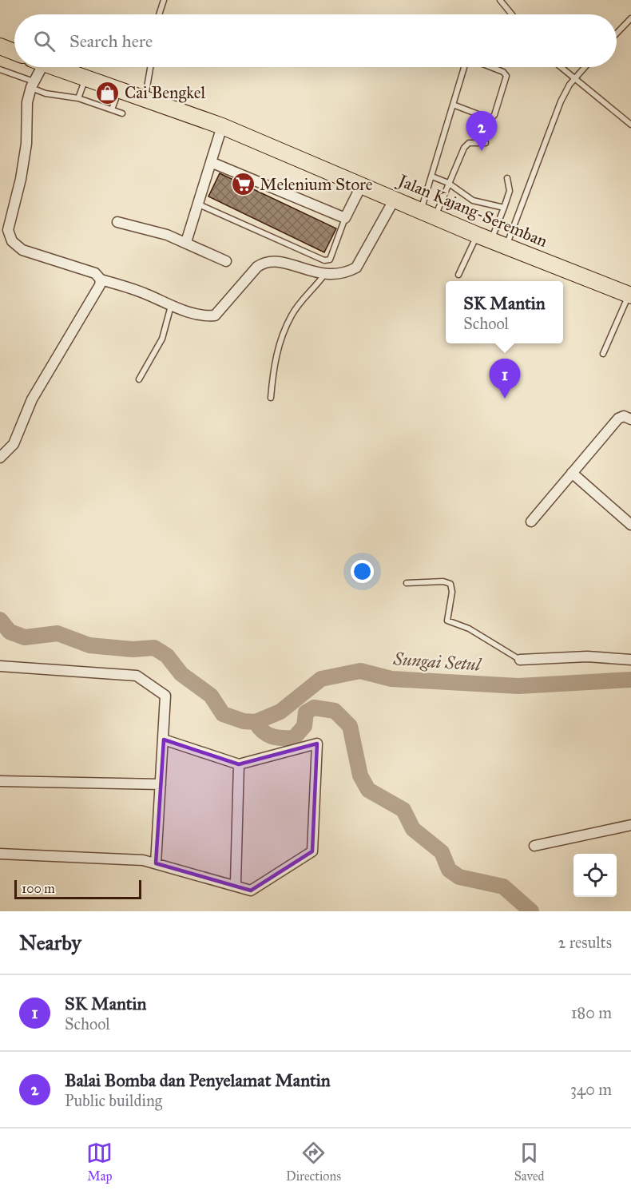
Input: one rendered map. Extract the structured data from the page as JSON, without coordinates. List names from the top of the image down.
{
  "streets": {
    "main road": ["Jalan Kajang-Seremban"]
  },
  "water": ["Sungai Setul"],
  "places": {
    "shop": ["Cai Bengkel"],
    "supermarket": ["Melenium Store"]
  },
  "scale_bar": "100 m",
  "page": {
    "search": "Search here",
    "pins": ["2", "1"],
    "popup": ["SK Mantin", "School"],
    "scale": "100 m",
    "heading": ["Nearby", "2 results"],
    "list": [
      {
        "mark": "1",
        "name": "SK Mantin",
        "note": "School",
        "value": "180 m"
      },
      {
        "mark": "2",
        "name": "Balai Bomba dan Penyelamat Mantin",
        "note": "Public building",
        "value": "340 m"
      }
    ],
    "nav": ["Map", "Directions", "Saved"]
  }
}
